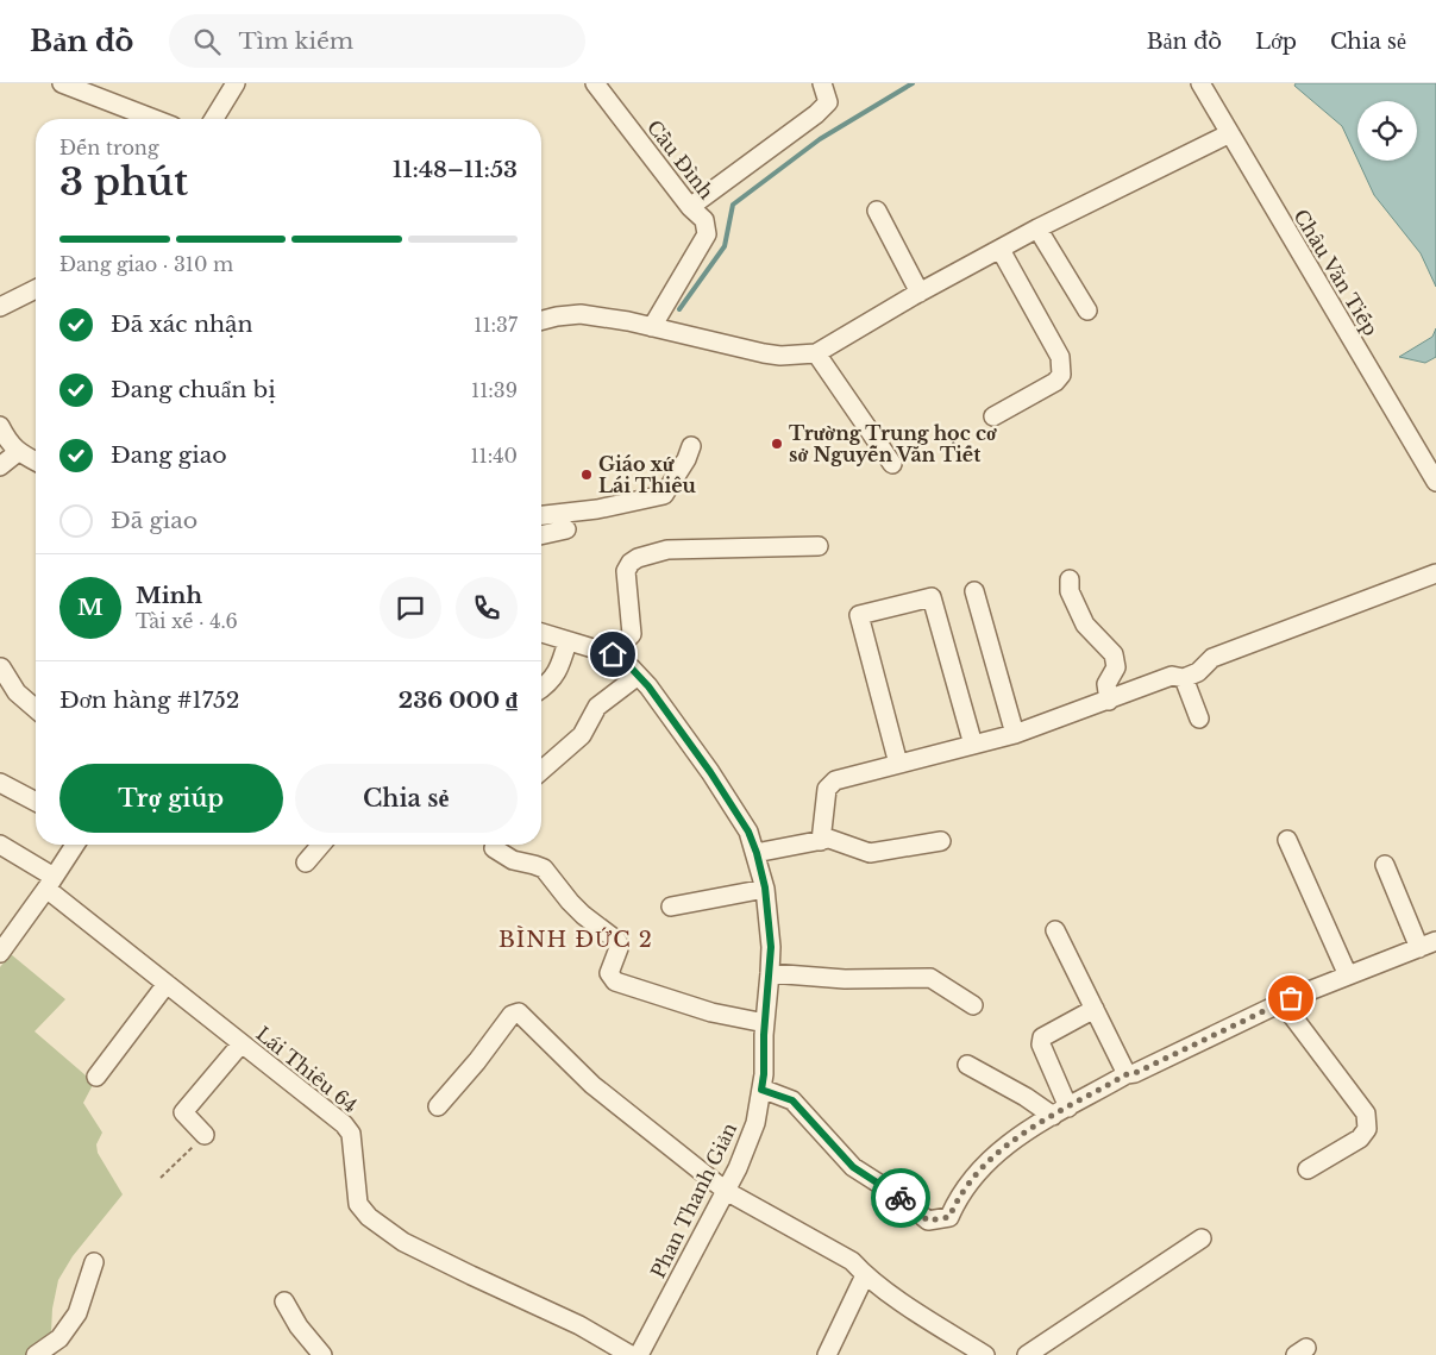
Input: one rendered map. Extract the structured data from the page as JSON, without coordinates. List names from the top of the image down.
{
  "streets": {
    "street": [
      "Cầu Đình",
      "Châu Văn Tiếp",
      "Lái Thiêu 64",
      "Phan Thanh Giản"
    ]
  },
  "districts": ["BÌNH ĐỨC 2"],
  "places": ["Trường Trung học cơ sở Nguyễn Văn Tiết", "Giáo xứ Lái Thiêu"],
  "page": {
    "header": "Bản đồ",
    "search": "Tìm kiếm",
    "nav": ["Bản đồ", "Lớp", "Chia sẻ"],
    "heading": ["3 phút", "Đến trong", "11:48–11:53"],
    "panel": [
      "Minh",
      "Tài xế · 4.6",
      "Đơn hàng #1752",
      "236 000 ₫"
    ],
    "bar": "Đang giao · 310 m",
    "list": [
      ["Đã xác nhận", "11:37"],
      ["Đang chuẩn bị", "11:39"],
      ["Đang giao", "11:40"],
      "Đã giao"
    ],
    "round": "M",
    "buttons": ["Trợ giúp", "Chia sẻ"]
  }
}
